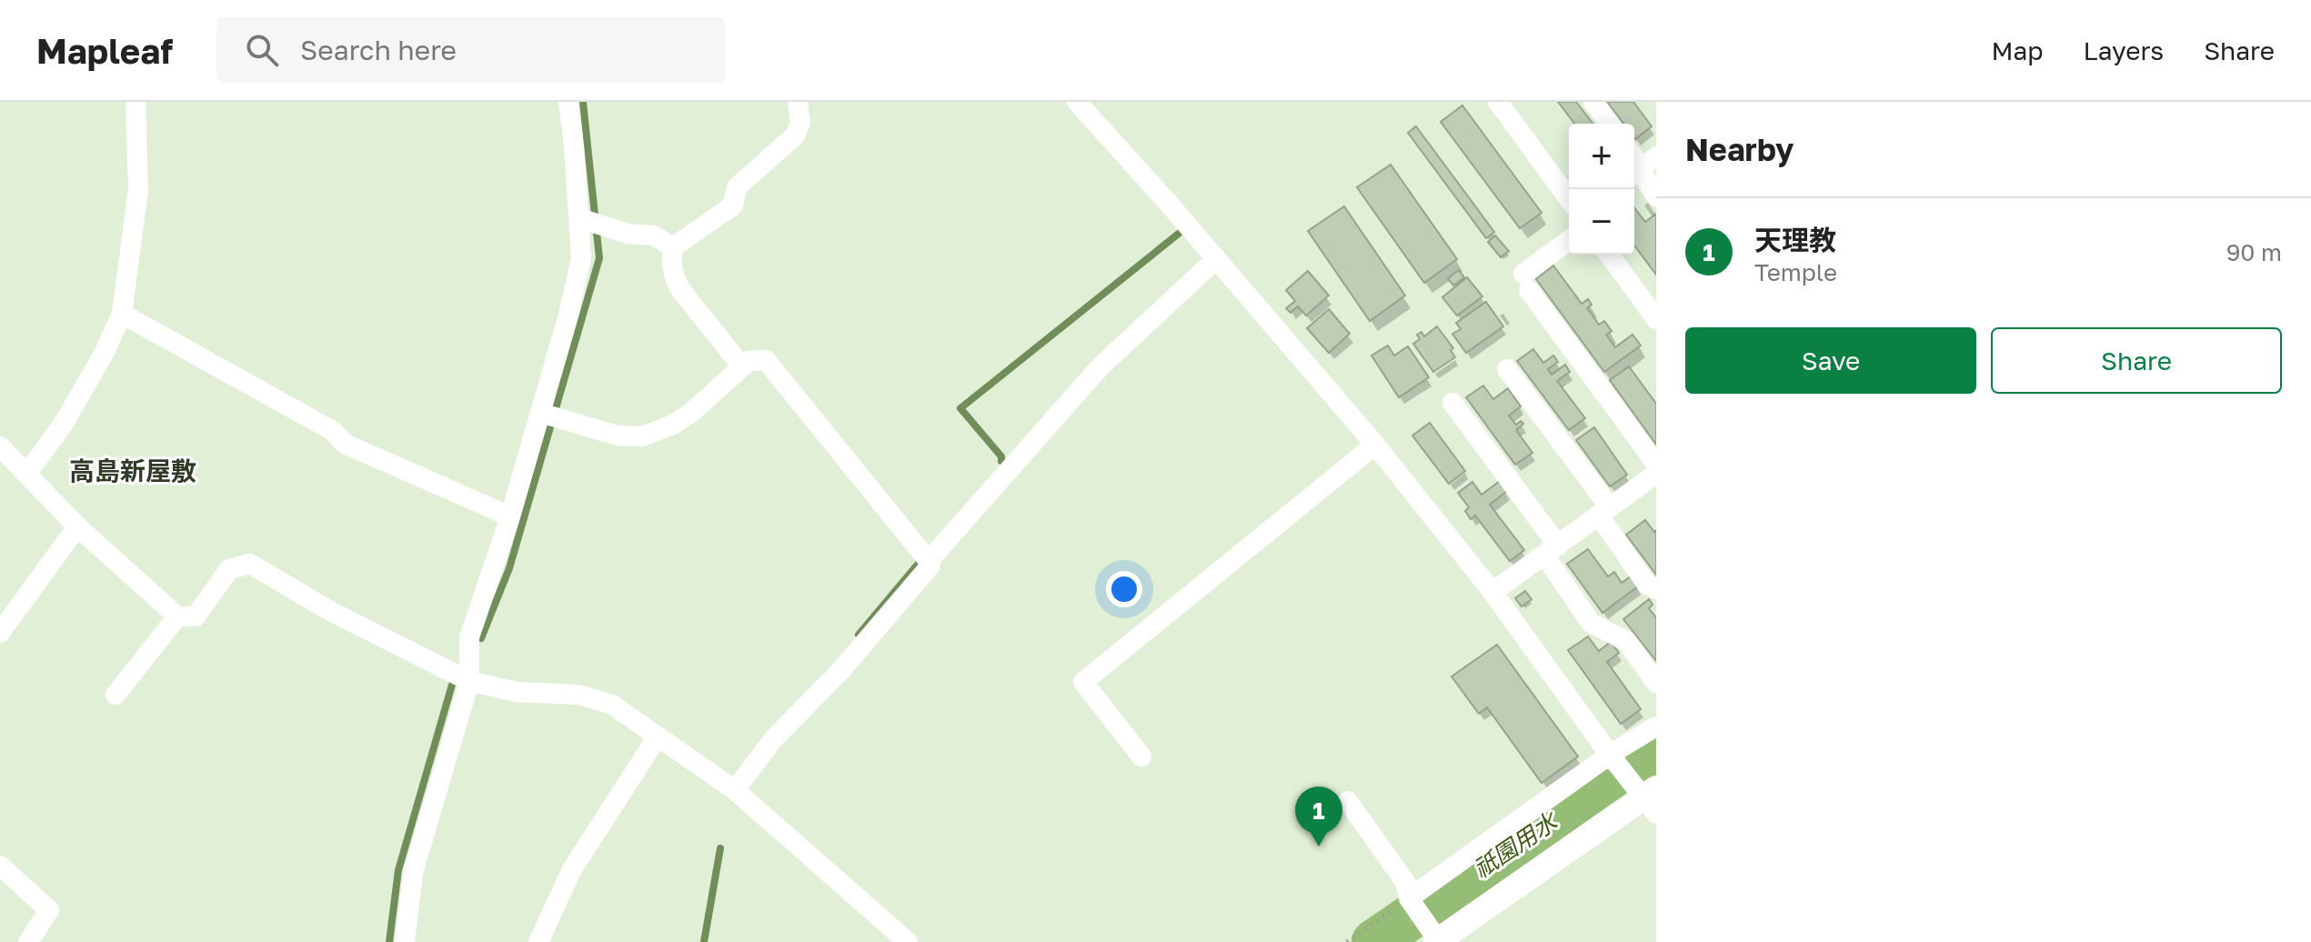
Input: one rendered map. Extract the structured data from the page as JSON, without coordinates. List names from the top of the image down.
{
  "districts": ["高島新屋敷"],
  "water": ["祇園用水"],
  "page": {
    "header": "Mapleaf",
    "search": "Search here",
    "nav": ["Map", "Layers", "Share"],
    "heading": "Nearby",
    "map_buttons": ["+", "−"],
    "list": [
      {
        "mark": "1",
        "name": "天理教",
        "note": "Temple",
        "value": "90 m"
      }
    ],
    "buttons": ["Save", "Share"],
    "pins": "1"
  }
}
